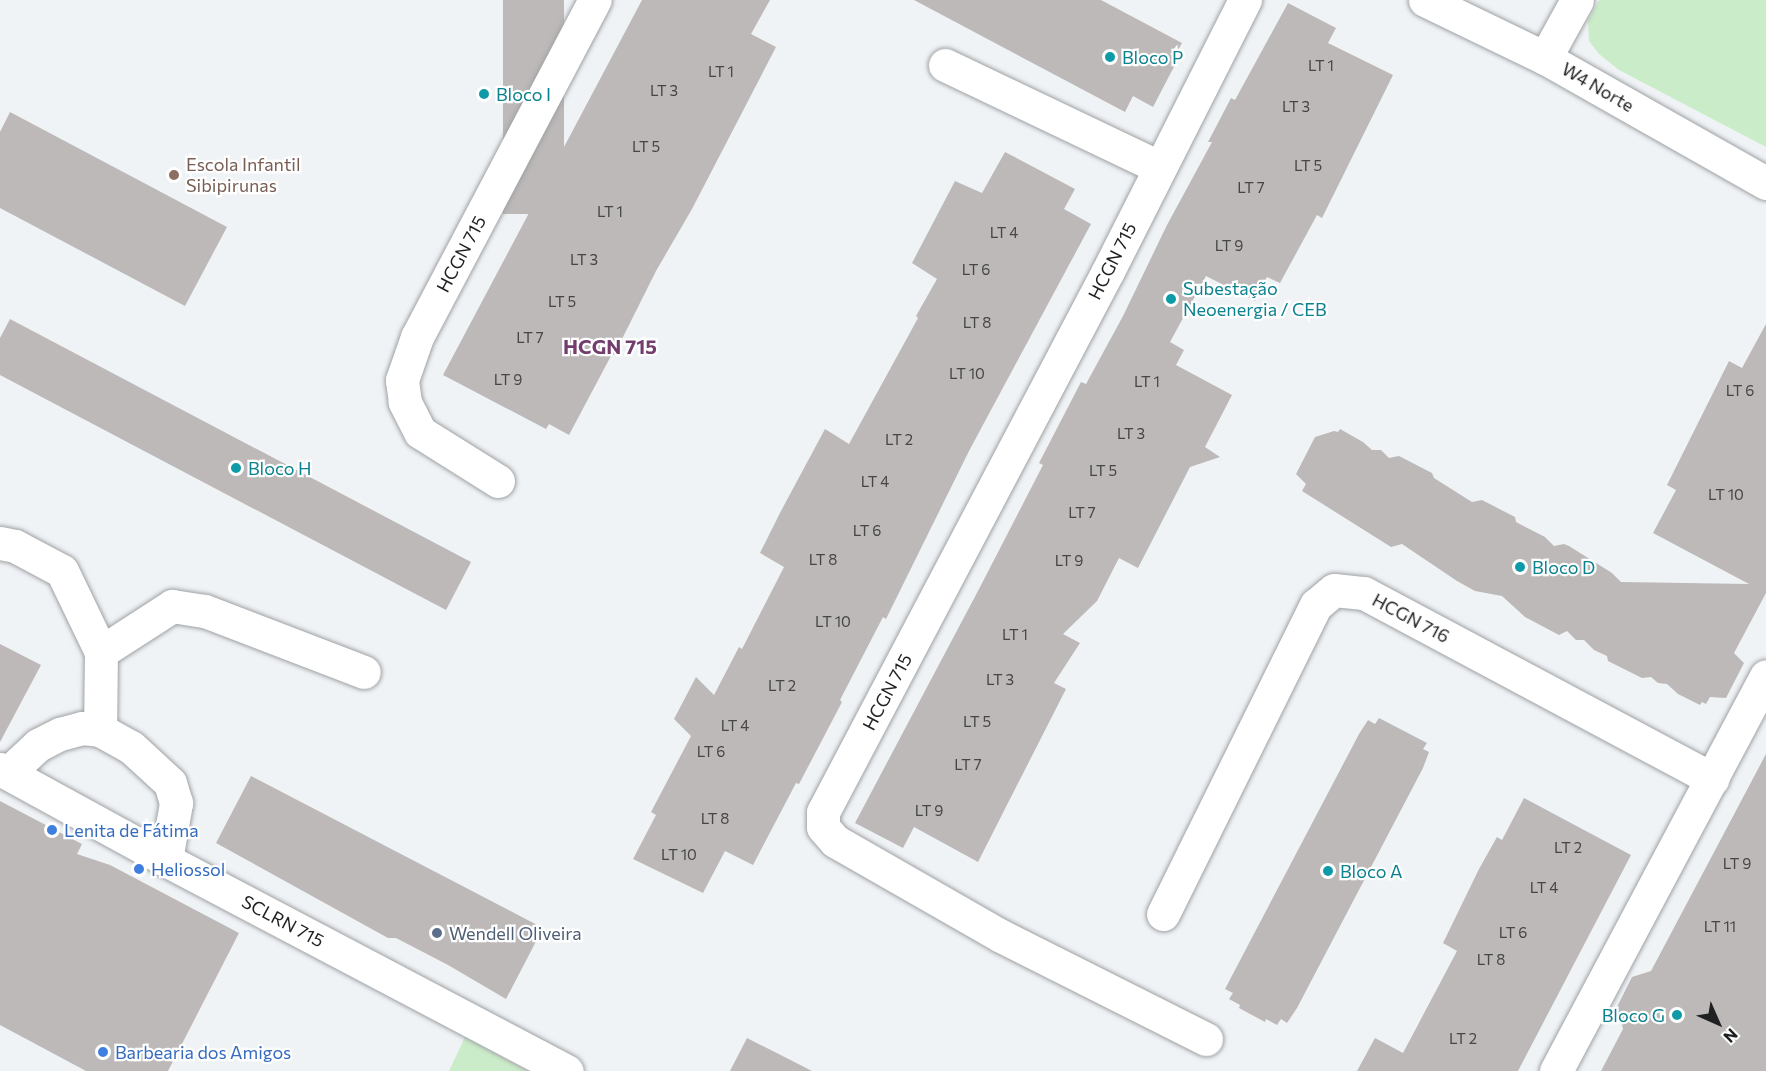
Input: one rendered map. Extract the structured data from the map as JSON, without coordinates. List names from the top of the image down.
{
  "streets": {
    "street": [
      "W4 Norte",
      "HCGN 715",
      "HCGN 716",
      "SCLRN 715"
    ]
  },
  "districts": ["HCGN 715"],
  "places": [
    "Bloco P",
    "Bloco I",
    "Escola Infantil Sibipirunas",
    "Subestação Neoenergia / CEB",
    "Bloco H",
    "Bloco D",
    "Lenita de Fátima",
    "Heliossol",
    "Bloco A",
    "Wendell Oliveira",
    "Bloco G",
    "Barbearia dos Amigos"
  ],
  "house_numbers": [
    "LT 1",
    "LT 1",
    "LT 3",
    "LT 3",
    "LT 5",
    "LT 5",
    "LT 7",
    "LT 1",
    "LT 4",
    "LT 9",
    "LT 3",
    "LT 6",
    "LT 5",
    "LT 8",
    "LT 7",
    "LT 10",
    "LT 9",
    "LT 1",
    "LT 6",
    "LT 3",
    "LT 2",
    "LT 5",
    "LT 4",
    "LT 10",
    "LT 7",
    "LT 6",
    "LT 8",
    "LT 9",
    "LT 10",
    "LT 1",
    "LT 3",
    "LT 2",
    "LT 5",
    "LT 4",
    "LT 6",
    "LT 7",
    "LT 9",
    "LT 8",
    "LT 2",
    "LT 10",
    "LT 9",
    "LT 4",
    "LT 11",
    "LT 6",
    "LT 8",
    "LT 2"
  ],
  "north": "bottom right"
}
